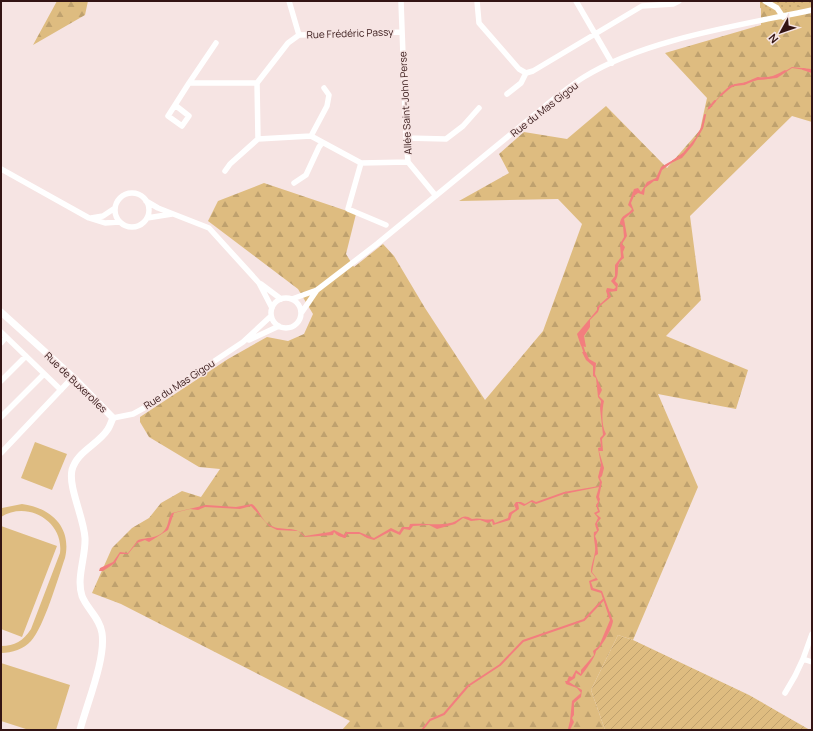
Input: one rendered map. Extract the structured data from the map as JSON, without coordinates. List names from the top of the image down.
{
  "streets": {
    "street": [
      "Rue Frédéric Passy",
      "Allée Saint-John Perse",
      "Rue du Mas Gigou",
      "Rue de Buxerolles"
    ]
  },
  "crossings": [
    ["Rue Frédéric Passy", "Allée Saint-John Perse"],
    ["Allée Saint-John Perse", "Rue du Mas Gigou"],
    ["Rue du Mas Gigou", "Rue de Buxerolles"]
  ],
  "north": "bottom left"
}
